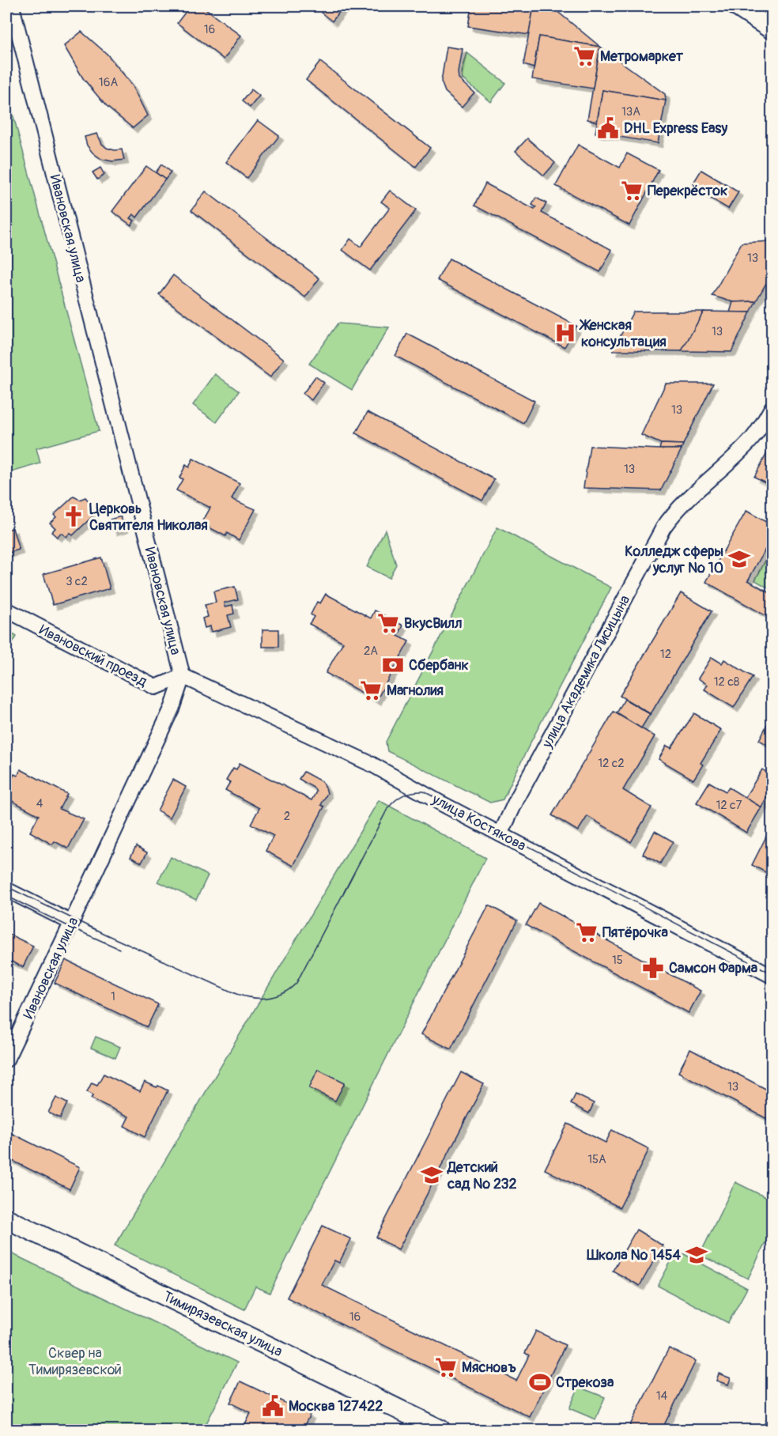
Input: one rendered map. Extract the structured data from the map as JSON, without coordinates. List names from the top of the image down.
{
  "streets": {
    "main road": ["Тимирязевская улица"],
    "street": [
      "Ивановская улица",
      "Ивановский проезд",
      "улица Академика Лисицына",
      "улица Костякова"
    ]
  },
  "crossings": [
    ["Ивановская улица", "Ивановский проезд"],
    ["Ивановская улица", "улица Костякова"],
    ["Ивановский проезд", "улица Костякова"],
    ["улица Академика Лисицына", "улица Костякова"]
  ],
  "parks": ["Сквер на Тимирязевской"],
  "places": {
    "supermarket": [
      "Метромаркет",
      "Перекрёсток",
      "ВкусВилл",
      "Магнолия",
      "Пятёрочка",
      "Мясновъ"
    ],
    "public building": ["DHL Express Easy", "Москва 127422"],
    "hospital": ["Женская консультация"],
    "church": ["Церковь Святителя Николая"],
    "school or university": ["Колледж сферы услуг № 10", "Детский сад № 232", "Школа № 1454"],
    "bank": ["Сбербанк"],
    "pharmacy": ["Самсон Фарма"],
    "sports": ["Стрекоза"]
  },
  "house_numbers": [
    "16",
    "16А",
    "13А",
    "13",
    "13",
    "13",
    "13",
    "3 с2",
    "2А",
    "12",
    "12 с8",
    "12 с2",
    "4",
    "12 с7",
    "2",
    "15",
    "1",
    "13",
    "15А",
    "16",
    "14"
  ]
}
